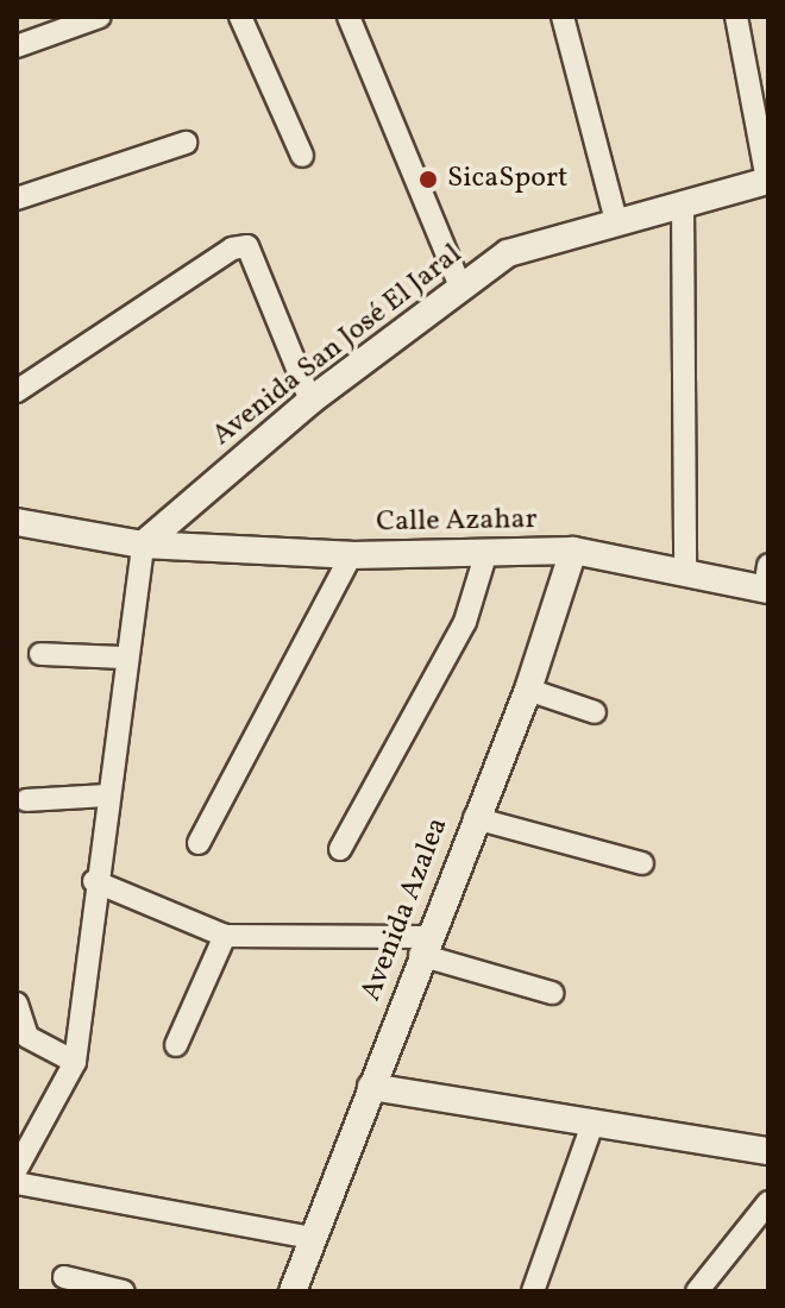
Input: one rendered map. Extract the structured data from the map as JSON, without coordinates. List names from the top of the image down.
{
  "streets": {
    "street": ["Avenida San José El Jaral", "Calle Azahar", "Avenida Azalea"]
  },
  "crossings": [
    ["Avenida San José El Jaral", "Calle Azahar"],
    ["Calle Azahar", "Avenida Azalea"]
  ],
  "places": ["SicaSport"]
}
